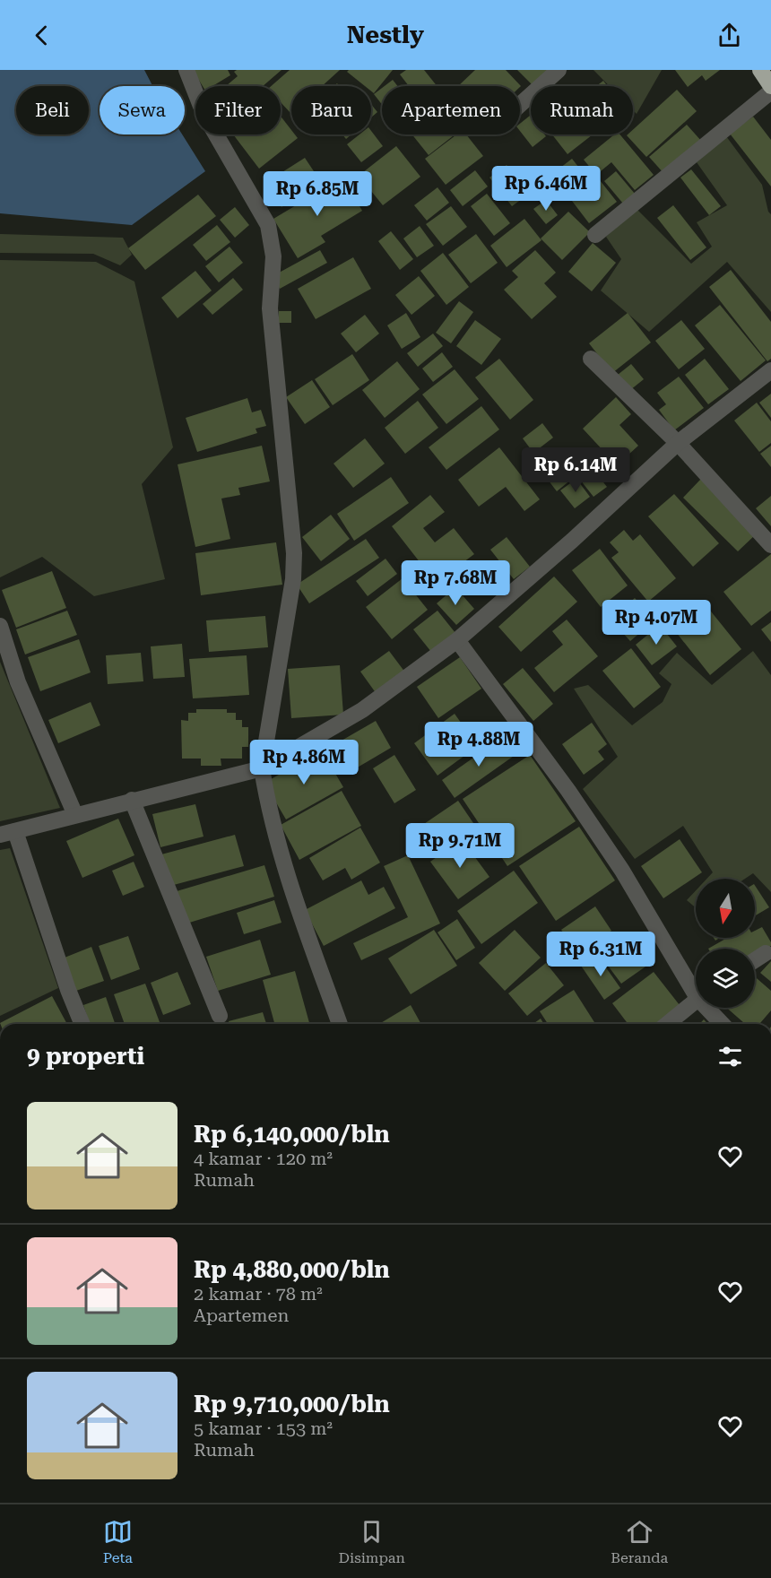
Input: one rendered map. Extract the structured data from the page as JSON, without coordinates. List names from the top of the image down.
{
  "north": "bottom",
  "page": {
    "header": "Nestly",
    "chip": [
      "Beli",
      "Sewa",
      "Filter",
      "Baru",
      "Apartemen",
      "Rumah"
    ],
    "price": [
      "Rp 6.46M",
      "Rp 6.85M",
      "Rp 6.14M",
      "Rp 7.68M",
      "Rp 4.07M",
      "Rp 4.88M",
      "Rp 4.86M",
      "Rp 9.71M",
      "Rp 6.31M"
    ],
    "heading": "9 properti",
    "list": [
      {
        "name": "Rp 6,140,000/bln",
        "note": "4 kamar · 120 m² · Rumah"
      },
      {
        "name": "Rp 4,880,000/bln",
        "note": "2 kamar · 78 m² · Apartemen"
      },
      {
        "name": "Rp 9,710,000/bln",
        "note": "5 kamar · 153 m² · Rumah"
      }
    ],
    "tabs": ["Peta", "Disimpan", "Beranda"]
  }
}
